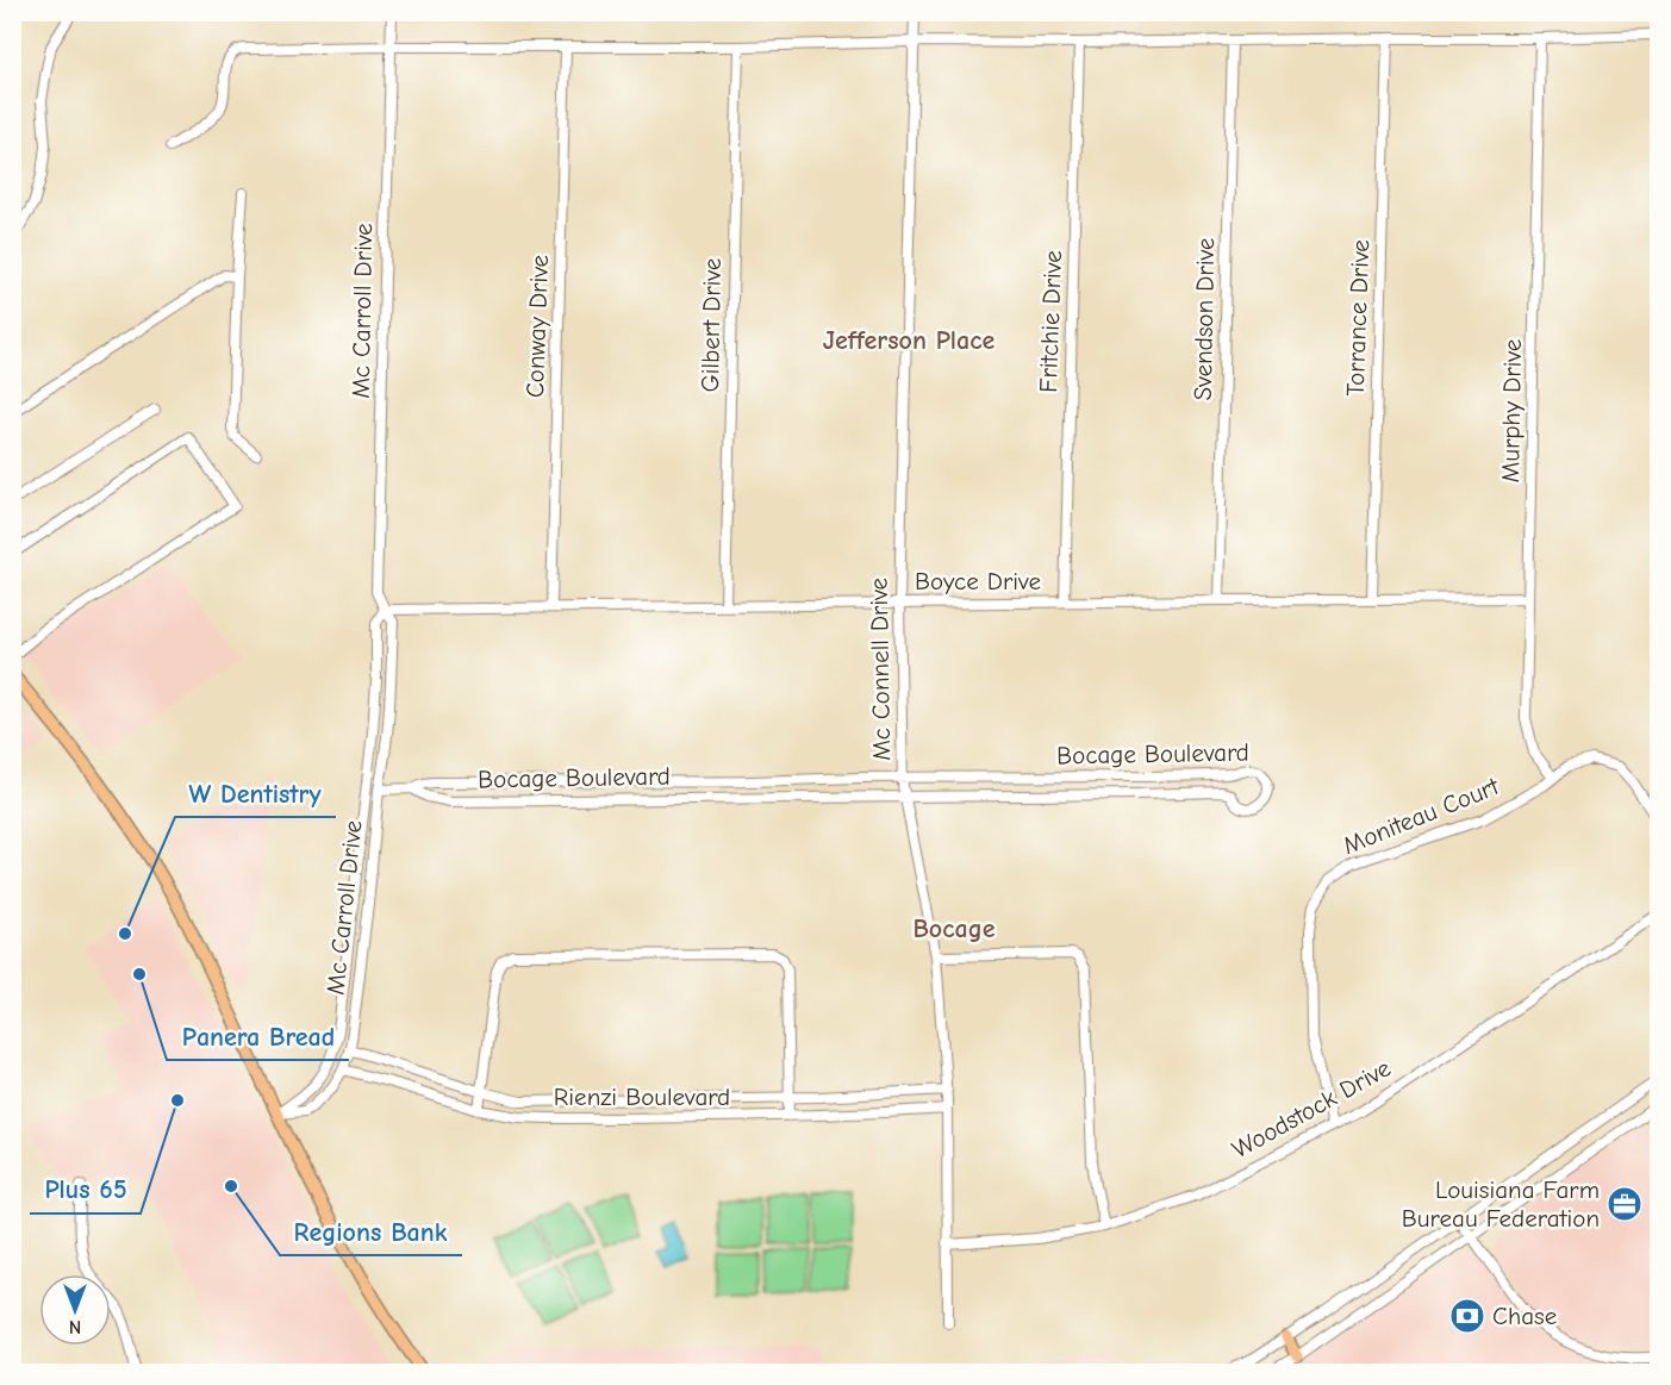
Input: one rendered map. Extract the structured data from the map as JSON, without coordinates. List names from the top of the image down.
{
  "streets": {
    "street": [
      "Mc Carroll Drive",
      "Torrance Drive",
      "Svendson Drive",
      "Fritchie Drive",
      "Gilbert Drive",
      "Conway Drive",
      "Murphy Drive",
      "Boyce Drive",
      "Mc Connell Drive",
      "Bocage Boulevard",
      "Moniteau Court",
      "Rienzi Boulevard",
      "Woodstock Drive"
    ]
  },
  "crossings": [
    ["Mc Carroll Drive", "Boyce Drive"],
    ["Mc Carroll Drive", "Bocage Boulevard"],
    ["Mc Carroll Drive", "Rienzi Boulevard"],
    ["Torrance Drive", "Boyce Drive"],
    ["Svendson Drive", "Boyce Drive"],
    ["Fritchie Drive", "Boyce Drive"],
    ["Gilbert Drive", "Boyce Drive"],
    ["Conway Drive", "Boyce Drive"],
    ["Murphy Drive", "Boyce Drive"],
    ["Murphy Drive", "Moniteau Court"],
    ["Boyce Drive", "Mc Connell Drive"],
    ["Mc Connell Drive", "Bocage Boulevard"],
    ["Mc Connell Drive", "Rienzi Boulevard"],
    ["Mc Connell Drive", "Woodstock Drive"],
    ["Moniteau Court", "Woodstock Drive"]
  ],
  "districts": ["Jefferson Place", "Bocage"],
  "places": {
    "other": [
      "W Dentistry",
      "Panera Bread",
      "Plus 65",
      "Regions Bank"
    ],
    "office": ["Louisiana Farm Bureau Federation"],
    "bank": ["Chase"]
  },
  "north": "bottom"
}
